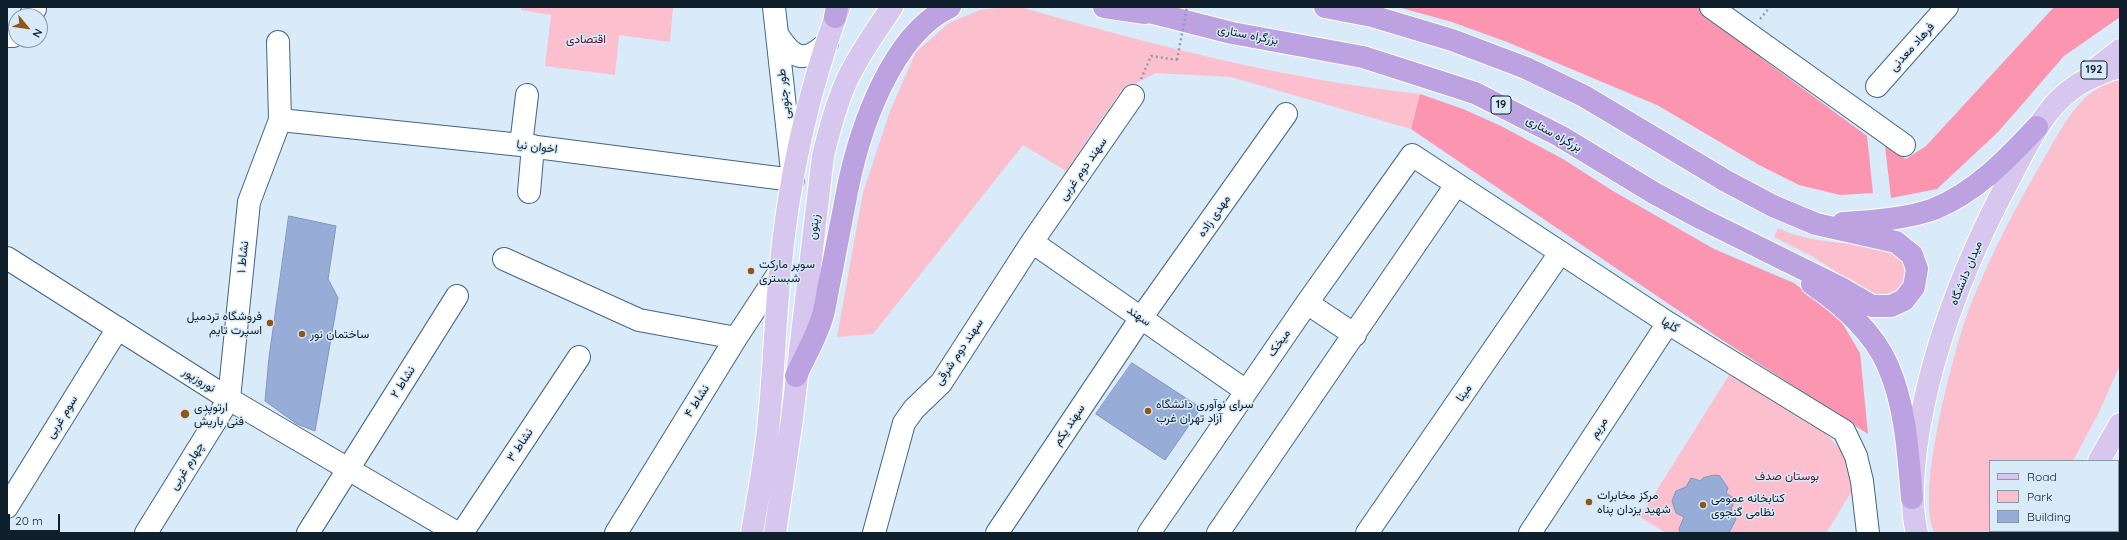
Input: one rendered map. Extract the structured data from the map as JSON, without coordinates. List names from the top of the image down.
{
  "streets": {
    "highway": ["بزرگراه ستاری", "19"],
    "main road": ["192", "زیتون", "میدان دانشگاه"],
    "street": [
      "فرهاد معدنی",
      "طور جنوبی",
      "اخوان نیا",
      "سهند دوم غربی",
      "مهدی زاده",
      "نشاط ۱",
      "سهند",
      "گلها",
      "میخک",
      "سهند دوم شرقی",
      "نوروزپور",
      "نشاط ۲",
      "مینا",
      "نشاط ۴",
      "سوم غربی",
      "سهند يكم",
      "مریم",
      "نشاط ۳",
      "چهارم غربی"
    ]
  },
  "crossings": [
    ["192", "میدان دانشگاه"],
    ["طور جنوبی", "اخوان نیا"],
    ["اخوان نیا", "نشاط ۱"],
    ["سهند دوم غربی", "سهند"],
    ["سهند دوم غربی", "سهند دوم شرقی"],
    ["مهدی زاده", "سهند"],
    ["مهدی زاده", "سهند يكم"],
    ["نشاط ۱", "نوروزپور"],
    ["نشاط ۱", "چهارم غربی"],
    ["سهند", "میخک"],
    ["سهند", "سهند دوم شرقی"],
    ["سهند", "سهند يكم"],
    ["گلها", "میخک"],
    ["گلها", "مینا"],
    ["گلها", "مریم"],
    ["نوروزپور", "نشاط ۲"],
    ["نوروزپور", "سوم غربی"],
    ["نوروزپور", "چهارم غربی"]
  ],
  "parks": ["اقتصادی", "بوستان صدف"],
  "places": [
    "سوپر مارکت شبستری",
    "فروشگاه تردمیل اسپرت تایم",
    "ساختمان نور",
    "سرای نوآوری دانشگاه آزاد تهران غرب",
    "ارتوپدی فنی باریش",
    "مرکز مخابرات شهید یزدان پناه",
    "کتابخانه عمومی نظامی گنجوی"
  ],
  "legend": ["Road", "Park", "Building"],
  "scale_bar": "20 m",
  "north": "bottom right"
}
